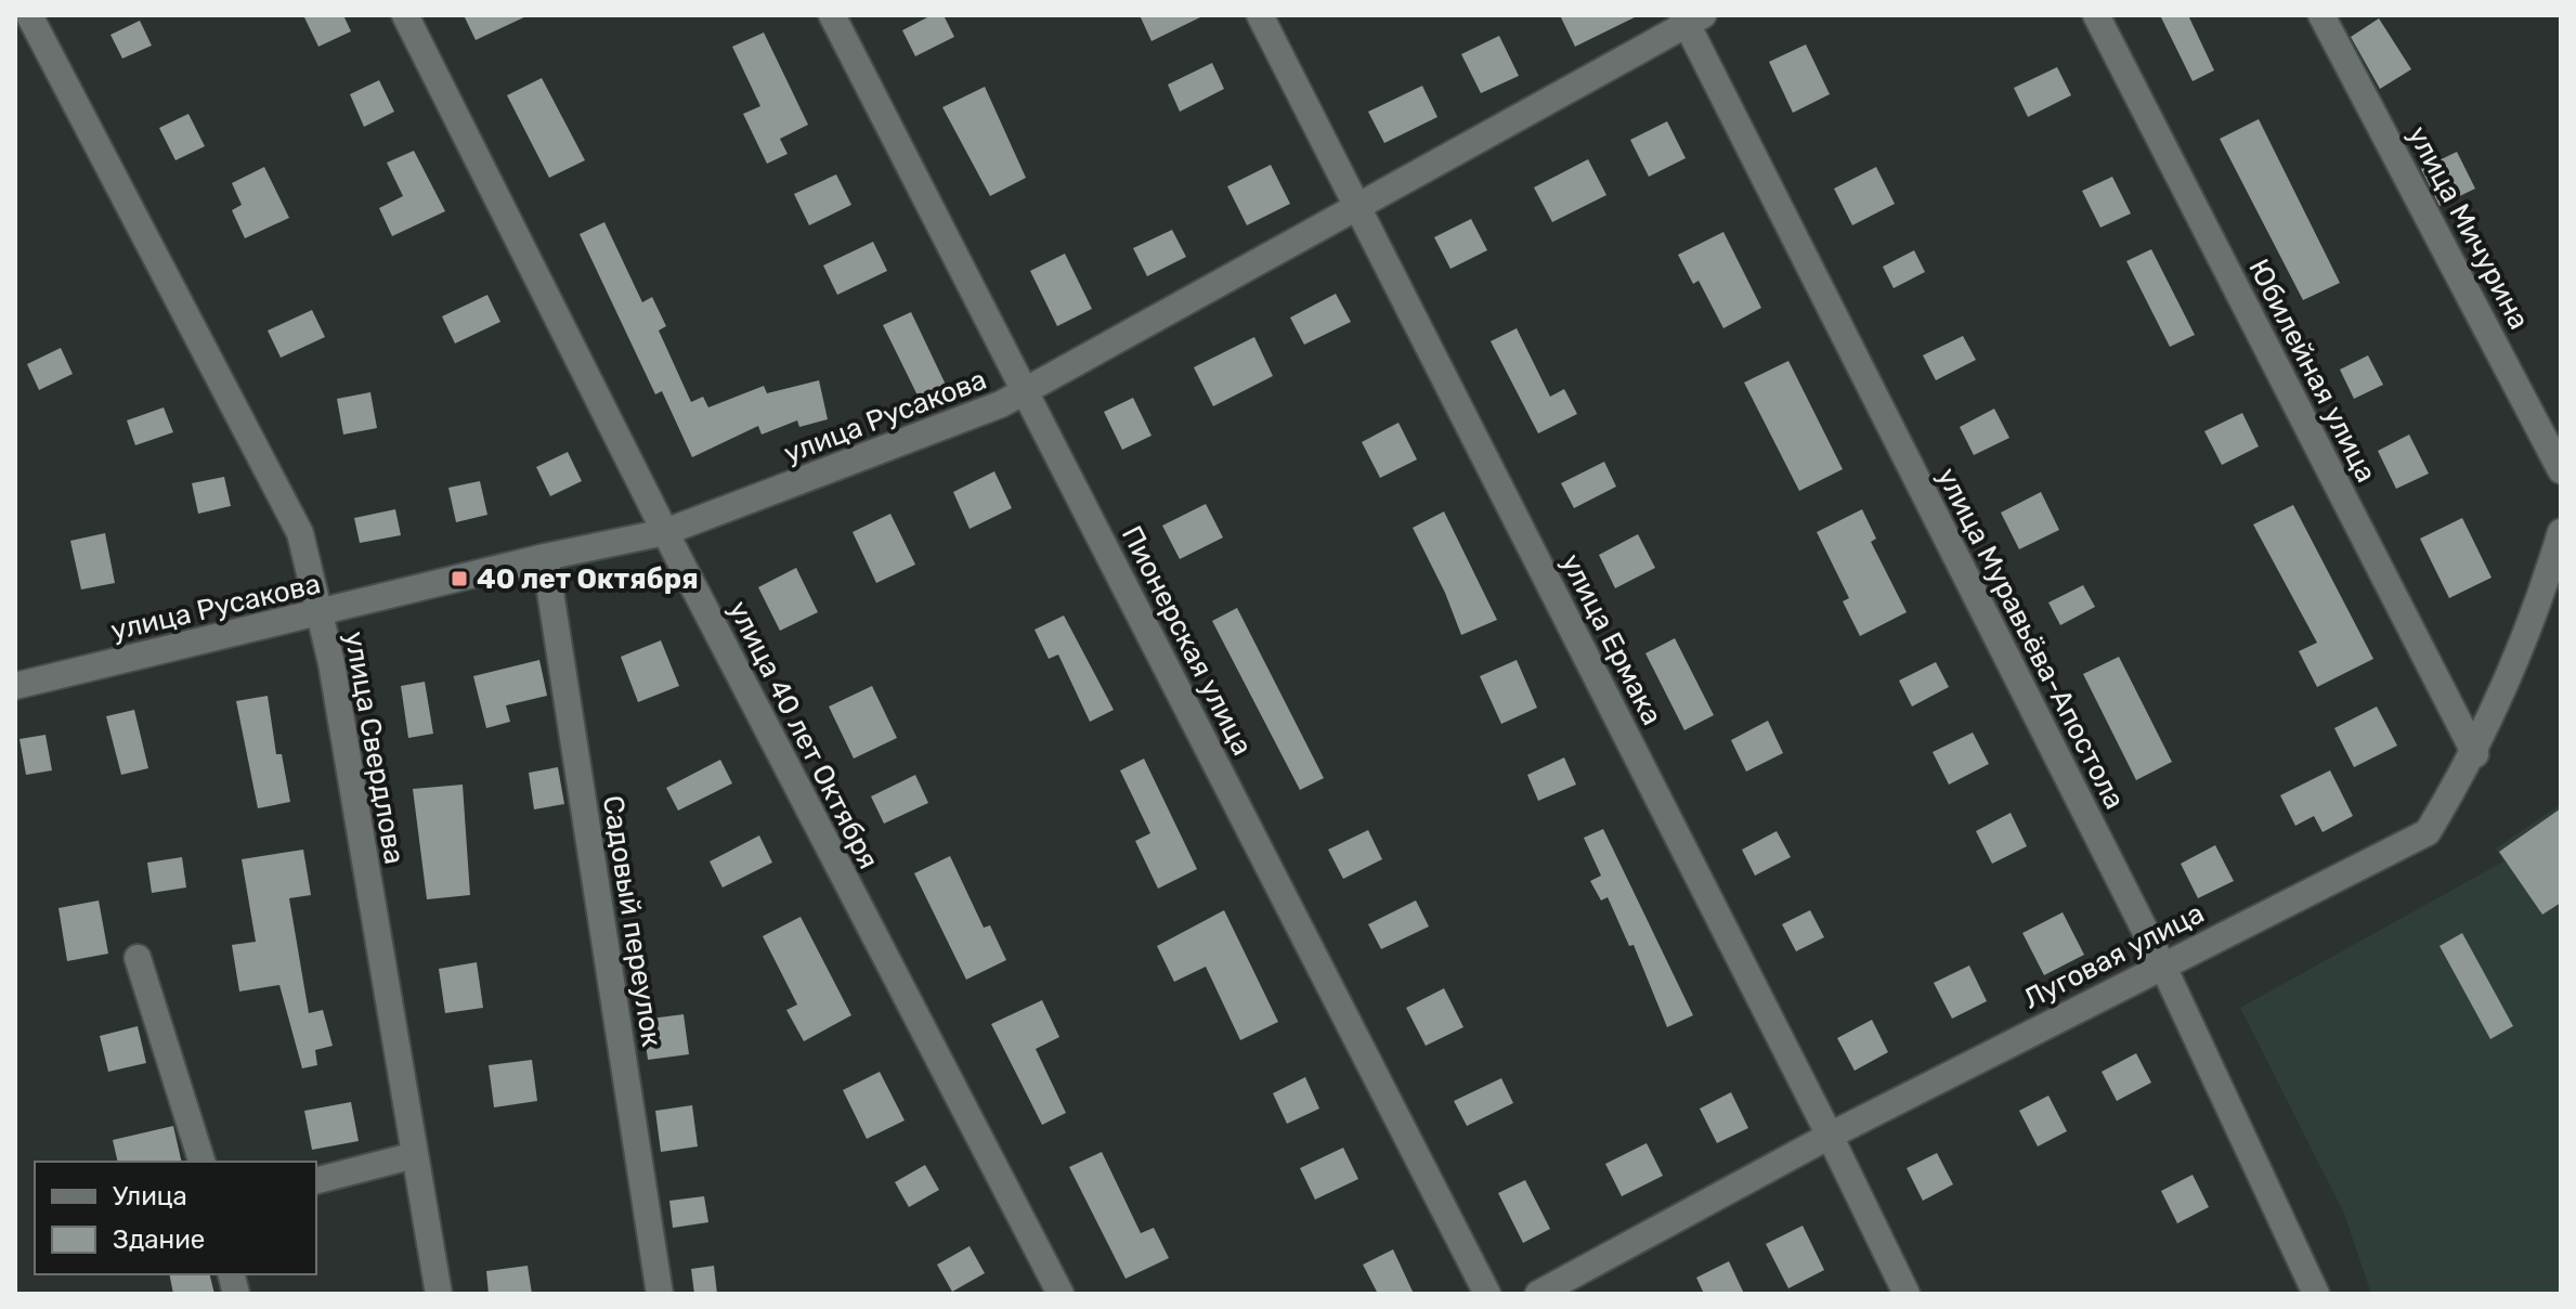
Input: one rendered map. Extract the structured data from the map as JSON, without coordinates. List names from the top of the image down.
{
  "streets": {
    "street": [
      "улица Мичурина",
      "Юбилейная улица",
      "улица Русакова",
      "улица Муравьёва-Апостола",
      "улица Ермака",
      "Пионерская улица",
      "улица 40 лет Октября",
      "улица Свердлова",
      "Садовый переулок",
      "Луговая улица"
    ]
  },
  "crossings": [
    ["Юбилейная улица", "Луговая улица"],
    ["улица Русакова", "улица Муравьёва-Апостола"],
    ["улица Русакова", "улица Ермака"],
    ["улица Русакова", "Пионерская улица"],
    ["улица Русакова", "улица 40 лет Октября"],
    ["улица Русакова", "улица Свердлова"],
    ["улица Русакова", "Садовый переулок"],
    ["улица Муравьёва-Апостола", "Луговая улица"],
    ["улица Ермака", "Луговая улица"]
  ],
  "places": {
    "transit": ["40 лет Октября"]
  },
  "legend": ["Улица", "Здание"]
}
